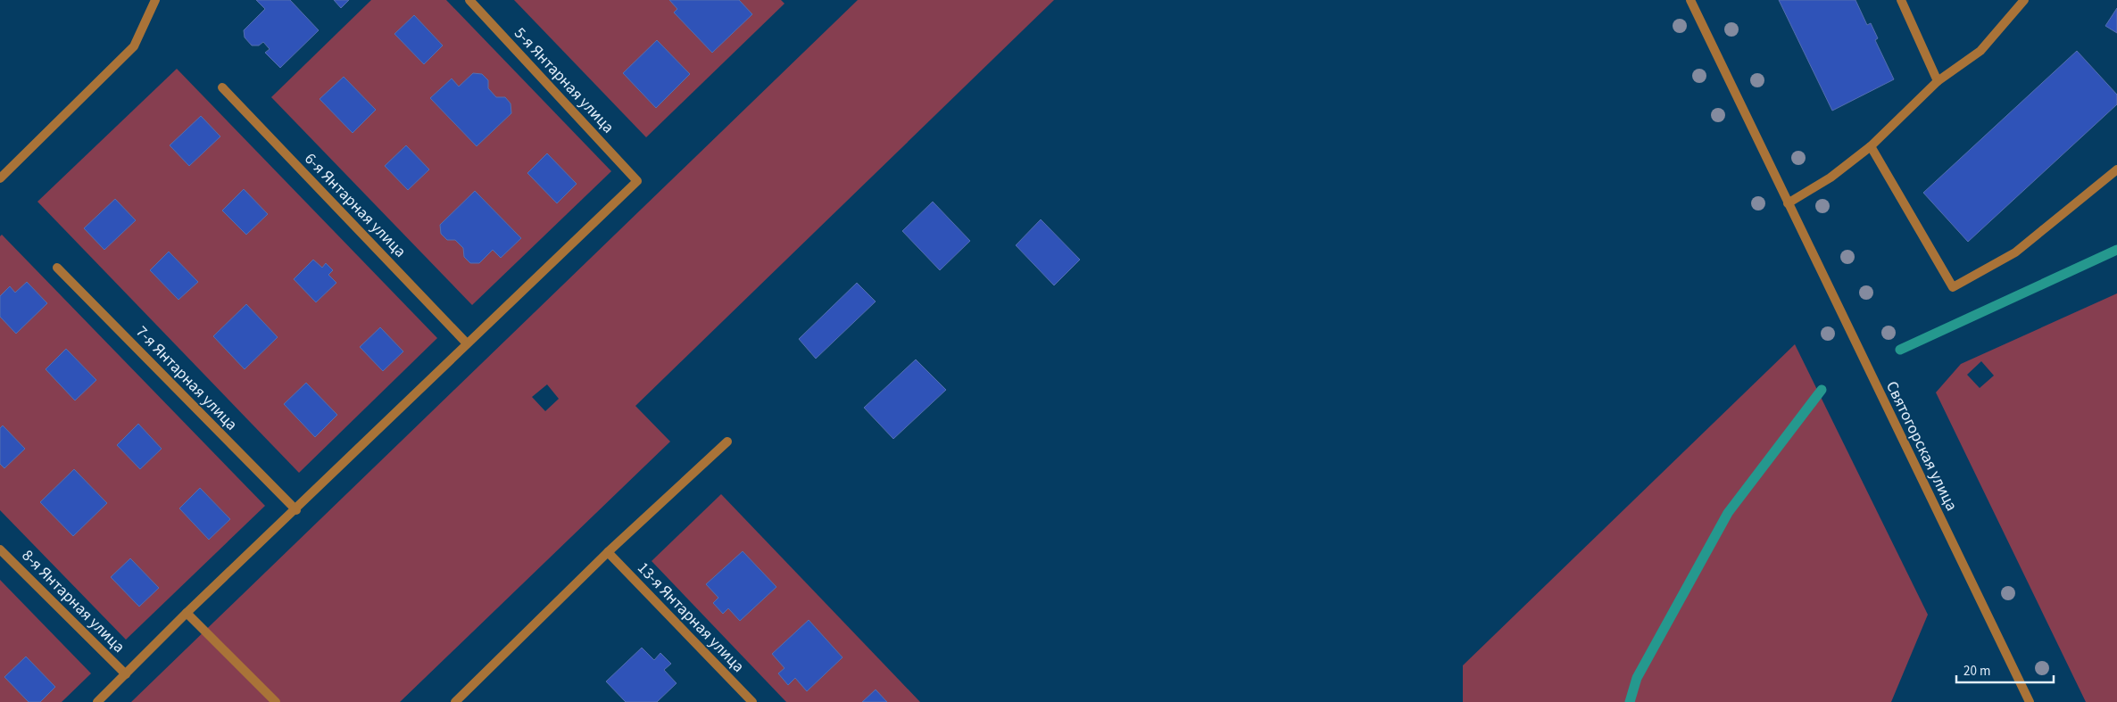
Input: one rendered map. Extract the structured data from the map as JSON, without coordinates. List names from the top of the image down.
{
  "streets": {
    "street": [
      "5-я Янтарная улица",
      "6-я Янтарная улица",
      "7-я Янтарная улица",
      "Святогорская улица",
      "8-я Янтарная улица",
      "13-я Янтарная улица"
    ]
  },
  "crossings": [
    ["5-я Янтарная улица", "6-я Янтарная улица"]
  ],
  "scale_bar": "20 m"
}
